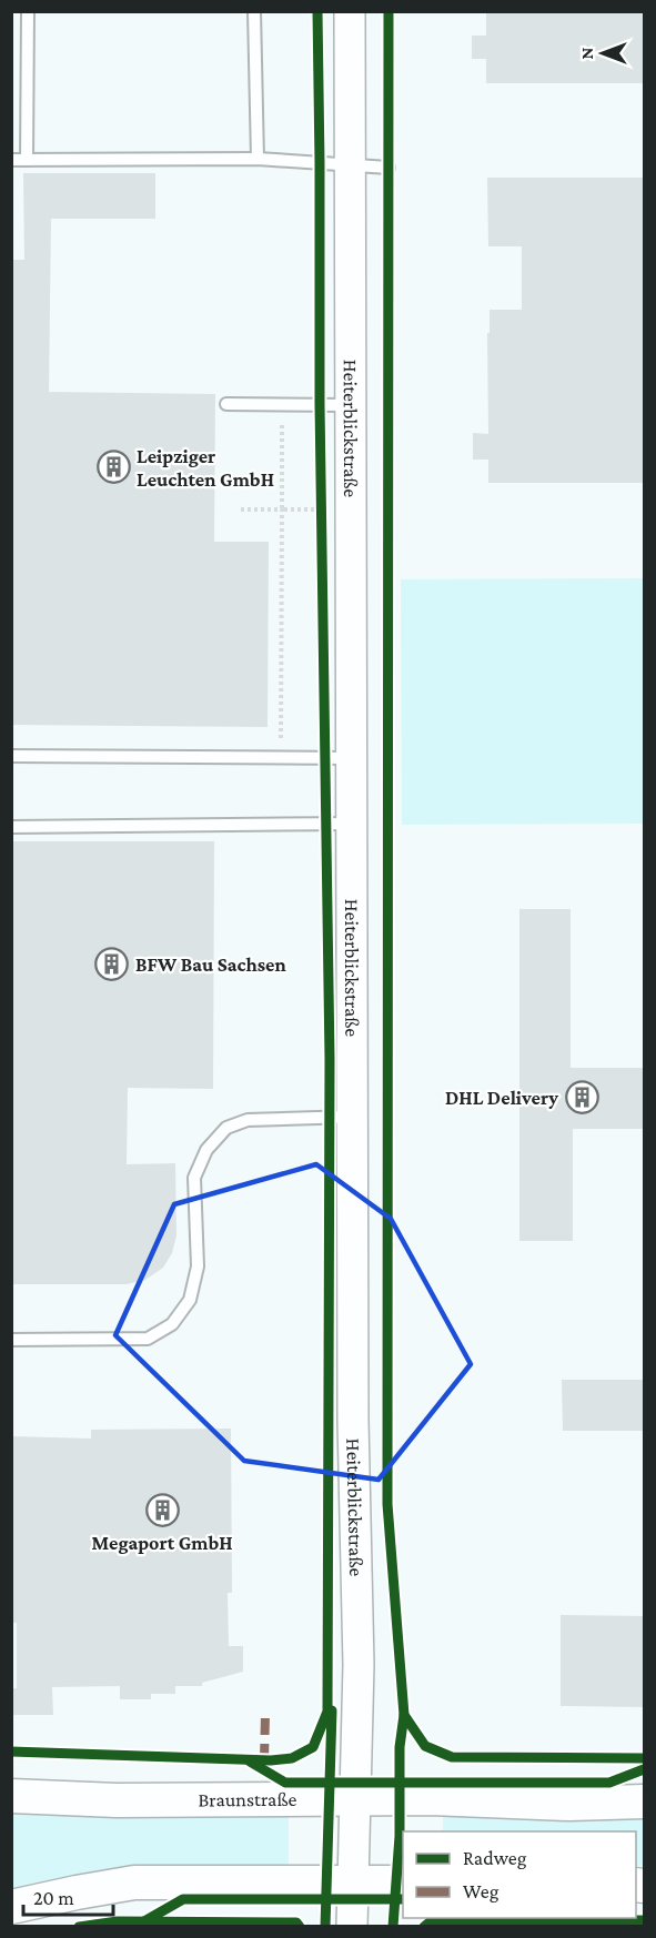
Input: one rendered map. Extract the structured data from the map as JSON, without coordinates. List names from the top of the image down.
{
  "streets": {
    "main road": ["Braunstraße"],
    "street": ["Heiterblickstraße"]
  },
  "crossings": [
    ["Heiterblickstraße", "Braunstraße"]
  ],
  "places": {
    "building": [
      "Leipziger Leuchten GmbH",
      "BFW Bau Sachsen",
      "DHL Delivery",
      "Megaport GmbH"
    ]
  },
  "legend": ["Radweg", "Weg"],
  "scale_bar": "20 m",
  "north": "left"
}
